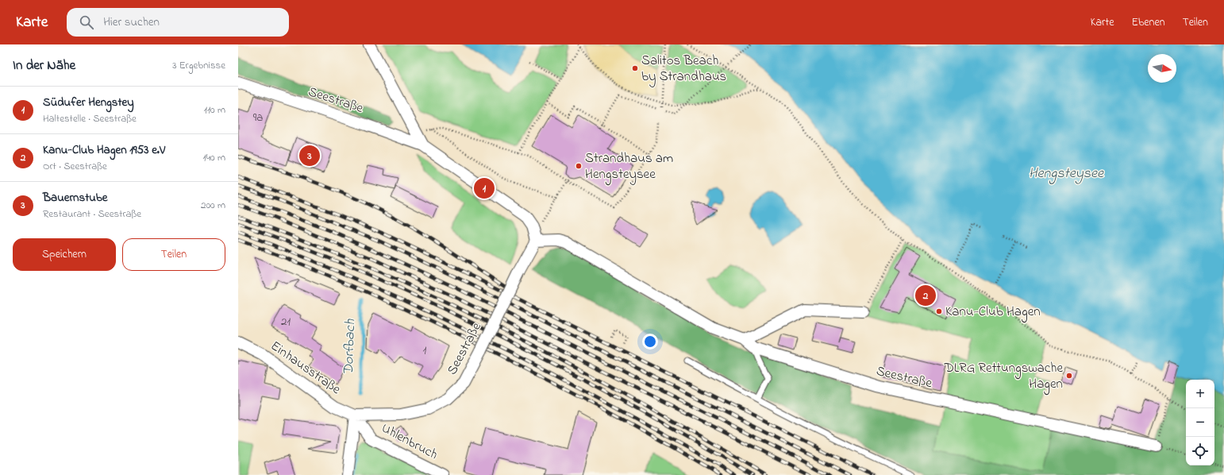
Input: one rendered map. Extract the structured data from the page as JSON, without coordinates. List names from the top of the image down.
{
  "streets": {
    "street": ["Seestraße", "Einhausstraße", "Uhlenbruch"]
  },
  "crossings": [
    ["Seestraße", "Einhausstraße"],
    ["Seestraße", "Uhlenbruch"],
    ["Einhausstraße", "Uhlenbruch"]
  ],
  "water": ["Hengsteysee", "Dorfbach"],
  "places": [
    "Salitos Beach by Strandhaus",
    "Strandhaus am Hengsteysee",
    "Kanu-Club Hagen",
    "DLRG Rettungswache Hagen"
  ],
  "house_numbers": ["9a", "21", "1"],
  "north": "right",
  "page": {
    "header": "Karte",
    "search": "Hier suchen",
    "nav": ["Karte", "Ebenen", "Teilen"],
    "heading": ["In der Nähe", "3 Ergebnisse"],
    "list": [
      {
        "mark": "1",
        "name": "Südufer Hengstey",
        "note": "Haltestelle · Seestraße",
        "value": "110 m"
      },
      {
        "mark": "2",
        "name": "Kanu-Club Hagen 1953 e.V",
        "note": "Ort · Seestraße",
        "value": "140 m"
      },
      {
        "mark": "3",
        "name": "Bauernstube",
        "note": "Restaurant · Seestraße",
        "value": "200 m"
      }
    ],
    "pins": ["3", "1", "2"],
    "buttons": ["Speichern", "Teilen"],
    "map_buttons": ["+", "−"]
  }
}
